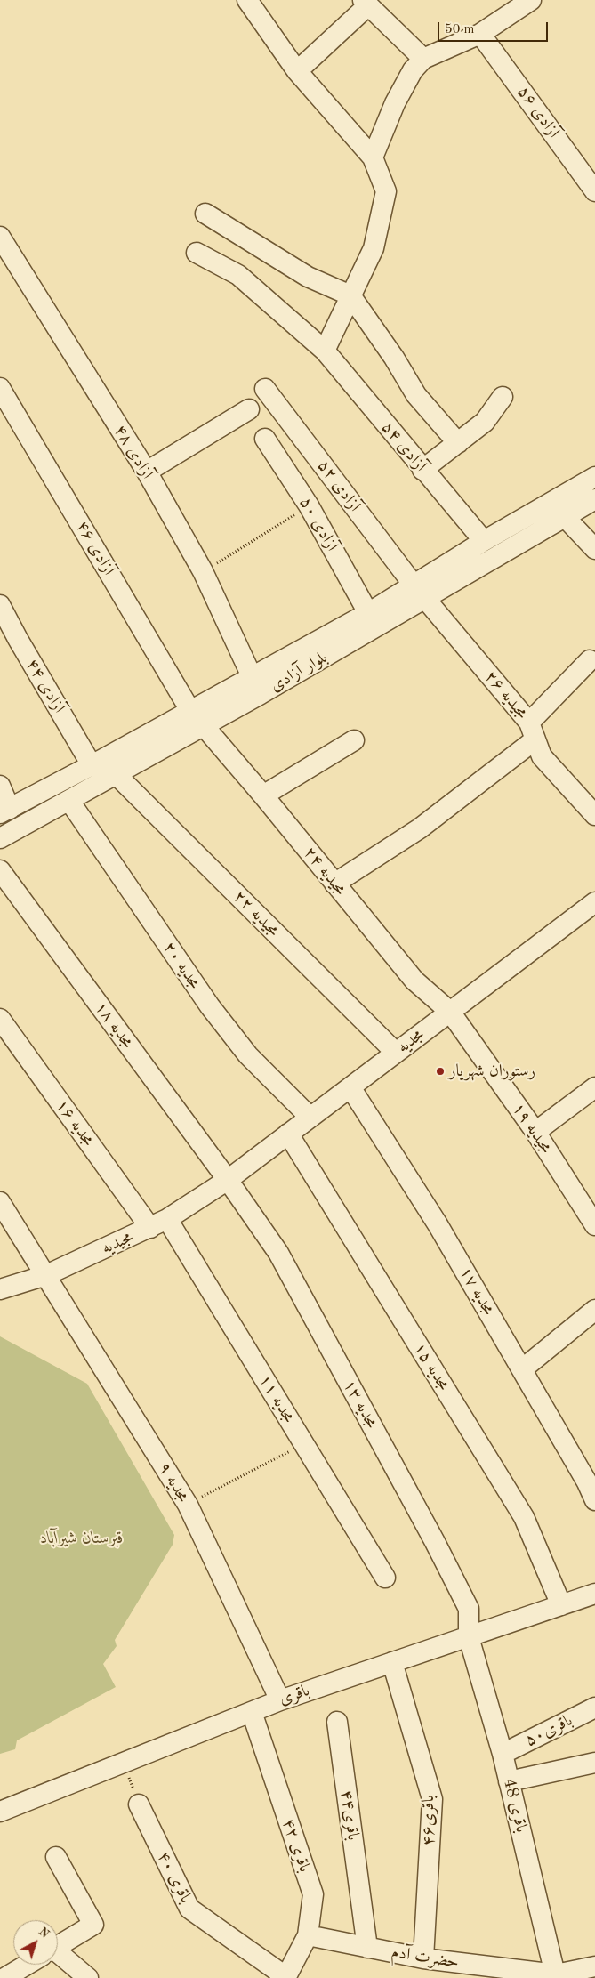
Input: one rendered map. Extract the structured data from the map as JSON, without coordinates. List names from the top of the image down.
{
  "streets": {
    "street": [
      "آزادی ۵۶",
      "آزادی ۵۴",
      "آزادی ۴۸",
      "آزادی ۵۲",
      "آزادی ۵۰",
      "آزادی ۴۶",
      "بلوار آزادی",
      "آزادی ۴۴",
      "مجیدیه ۲۶",
      "مجیدیه ۲۴",
      "مجیدیه ۲۲",
      "مجدیه ۲۰",
      "مجدیه ۱۸",
      "مجدیه",
      "مجدیه ۱۶",
      "مجیدیه ۱۹",
      "مجیدیه",
      "مجدیه ۱۷",
      "مجدیه ۱۵",
      "مجدیه ۱۱",
      "مجدیه ۱۳",
      "مجدیه ۹",
      "باقری",
      "باقری۵۰",
      "باقری 48",
      "باقری۴۴",
      "باقری۴۶",
      "باقری ۴۲",
      "باقری ۴۰",
      "حضرت آدم"
    ]
  },
  "crossings": [
    ["آزادی ۵۴", "بلوار آزادی"],
    ["آزادی ۴۸", "بلوار آزادی"],
    ["آزادی ۵۲", "بلوار آزادی"],
    ["آزادی ۵۲", "مجیدیه ۲۶"],
    ["آزادی ۵۰", "بلوار آزادی"],
    ["آزادی ۴۶", "بلوار آزادی"],
    ["آزادی ۴۶", "مجیدیه ۲۴"],
    ["بلوار آزادی", "آزادی ۴۴"],
    ["بلوار آزادی", "مجیدیه ۲۶"],
    ["بلوار آزادی", "مجیدیه ۲۴"],
    ["بلوار آزادی", "مجیدیه ۲۲"],
    ["بلوار آزادی", "مجدیه ۲۰"],
    ["مجیدیه ۲۴", "مجدیه"],
    ["مجیدیه ۲۴", "مجیدیه ۱۹"],
    ["مجیدیه ۲۲", "مجدیه"],
    ["مجدیه ۲۰", "مجدیه"],
    ["مجدیه ۱۸", "مجدیه"],
    ["مجدیه ۱۸", "مجیدیه"],
    ["مجدیه ۱۸", "مجدیه ۱۳"],
    ["مجدیه", "مجیدیه ۱۹"],
    ["مجدیه", "مجیدیه"],
    ["مجدیه", "مجدیه ۱۷"],
    ["مجدیه", "مجدیه ۱۵"],
    ["مجدیه", "مجدیه ۱۳"],
    ["مجدیه ۱۶", "مجیدیه"],
    ["مجیدیه", "مجدیه ۱۱"],
    ["مجیدیه", "مجدیه ۱۳"],
    ["مجیدیه", "مجدیه ۹"],
    ["مجدیه ۱۵", "باقری"],
    ["مجدیه ۱۳", "باقری"],
    ["مجدیه ۱۳", "باقری 48"],
    ["مجدیه ۹", "باقری"],
    ["باقری", "باقری 48"],
    ["باقری", "باقری۴۶"],
    ["باقری", "باقری ۴۲"],
    ["باقری۵۰", "باقری 48"],
    ["باقری 48", "حضرت آدم"],
    ["باقری۴۴", "حضرت آدم"],
    ["باقری۴۶", "حضرت آدم"],
    ["باقری ۴۲", "باقری ۴۰"],
    ["باقری ۴۲", "حضرت آدم"]
  ],
  "parks": ["قبرستان شیرآباد"],
  "places": ["رستوران شهریار"],
  "scale_bar": "50 m",
  "north": "top right"
}
